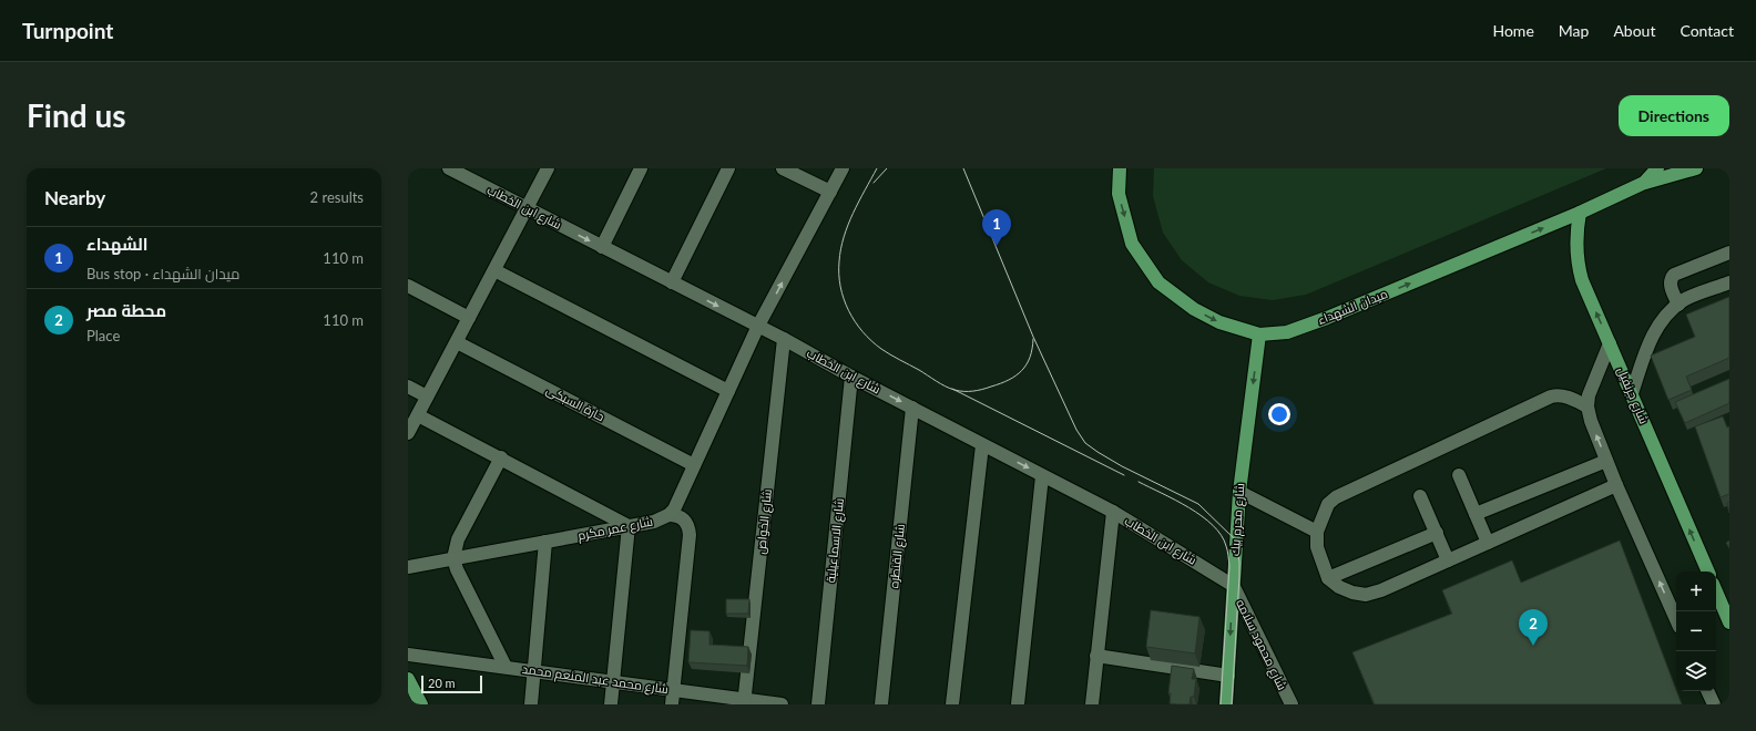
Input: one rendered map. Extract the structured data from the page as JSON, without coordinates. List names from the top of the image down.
{
  "streets": {
    "main road": ["ميدان الشهداء", "شارع جرنفيل", "شارع محرم بيك"],
    "street": [
      "شارع ابن الخطاب",
      "حارة السبكى",
      "شارع الخواص",
      "شارع عمر مكرم",
      "شارع الاسماعيلية",
      "شارع القنطره",
      "شارع محمود سلامه",
      "شارع محمد عبد المنعم محمد"
    ]
  },
  "crossings": [
    ["شارع ابن الخطاب", "شارع محرم بيك"],
    ["شارع ابن الخطاب", "شارع الخواص"],
    ["شارع ابن الخطاب", "شارع عمر مكرم"],
    ["شارع ابن الخطاب", "شارع الاسماعيلية"],
    ["شارع ابن الخطاب", "شارع القنطره"],
    ["شارع ابن الخطاب", "شارع محمود سلامه"],
    ["ميدان الشهداء", "شارع جرنفيل"],
    ["ميدان الشهداء", "شارع محرم بيك"],
    ["حارة السبكى", "شارع عمر مكرم"],
    ["شارع محرم بيك", "شارع محمود سلامه"],
    ["شارع الخواص", "شارع محمد عبد المنعم محمد"]
  ],
  "one_way": ["شارع جرنفيل", "شارع محرم بيك"],
  "scale_bar": "20 m",
  "page": {
    "header": "Turnpoint",
    "nav": [
      "Home",
      "Map",
      "About",
      "Contact"
    ],
    "buttons": "Directions",
    "title": "Find us",
    "heading": ["Nearby", "2 results"],
    "pins": ["1", "2"],
    "list": [
      {
        "mark": "1",
        "name": "الشهداء",
        "note": "Bus stop · ميدان الشهداء",
        "value": "110 m"
      },
      {
        "mark": "2",
        "name": "محطة مصر",
        "note": "Place",
        "value": "110 m"
      }
    ],
    "map_buttons": ["+", "−"],
    "scale": "20 m"
  }
}
